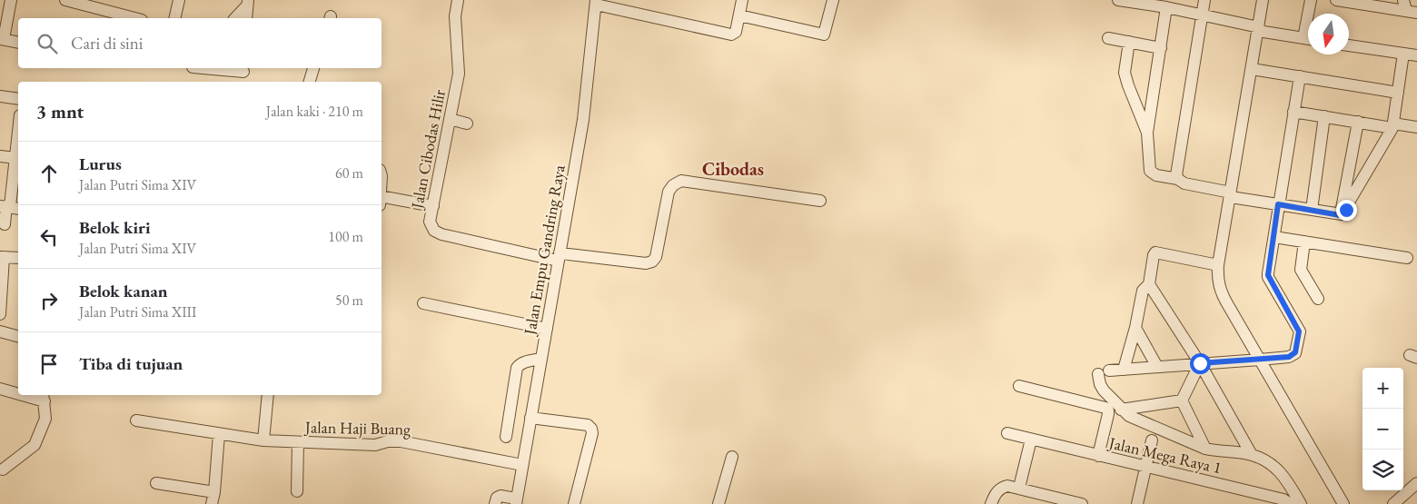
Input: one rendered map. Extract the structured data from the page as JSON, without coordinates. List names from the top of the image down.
{
  "streets": {
    "street": [
      "Jalan Cibodas Hilir",
      "Jalan Empu Gandring Raya",
      "Jalan Haji Buang",
      "Jalan Mega Raya 1"
    ]
  },
  "crossings": [
    ["Jalan Cibodas Hilir", "Jalan Empu Gandring Raya"],
    ["Jalan Empu Gandring Raya", "Jalan Haji Buang"]
  ],
  "districts": ["Cibodas"],
  "north": "bottom",
  "page": {
    "search": "Cari di sini",
    "heading": ["3 mnt", "Jalan kaki · 210 m"],
    "list": [
      ["Lurus", "Jalan Putri Sima XIV", "60 m"],
      ["Belok kiri", "Jalan Putri Sima XIV", "100 m"],
      ["Belok kanan", "Jalan Putri Sima XIII", "50 m"],
      "Tiba di tujuan"
    ],
    "map_buttons": ["+", "−"]
  }
}
